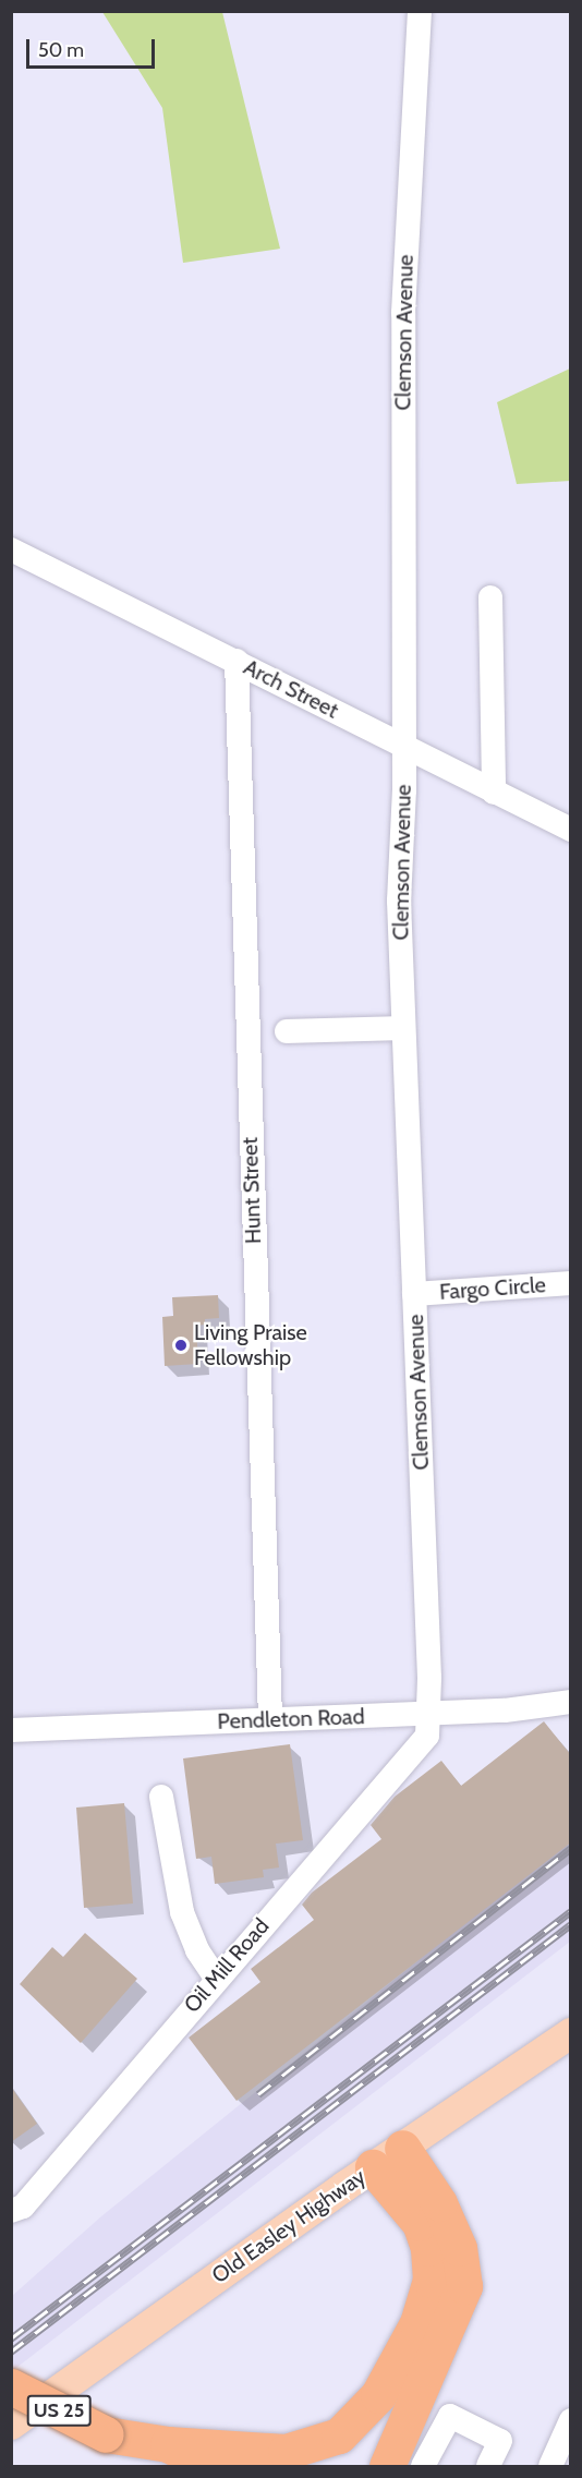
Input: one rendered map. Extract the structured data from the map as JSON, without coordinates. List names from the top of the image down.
{
  "streets": {
    "highway": ["US 25"],
    "main road": ["Old Easley Highway"],
    "street": [
      "Clemson Avenue",
      "Arch Street",
      "Hunt Street",
      "Fargo Circle",
      "Pendleton Road",
      "Oil Mill Road"
    ]
  },
  "crossings": [
    ["Clemson Avenue", "Arch Street"],
    ["Clemson Avenue", "Fargo Circle"],
    ["Clemson Avenue", "Pendleton Road"],
    ["Clemson Avenue", "Oil Mill Road"],
    ["Arch Street", "Hunt Street"],
    ["Hunt Street", "Pendleton Road"],
    ["Pendleton Road", "Oil Mill Road"]
  ],
  "places": ["Living Praise Fellowship"],
  "scale_bar": "50 m"
}
